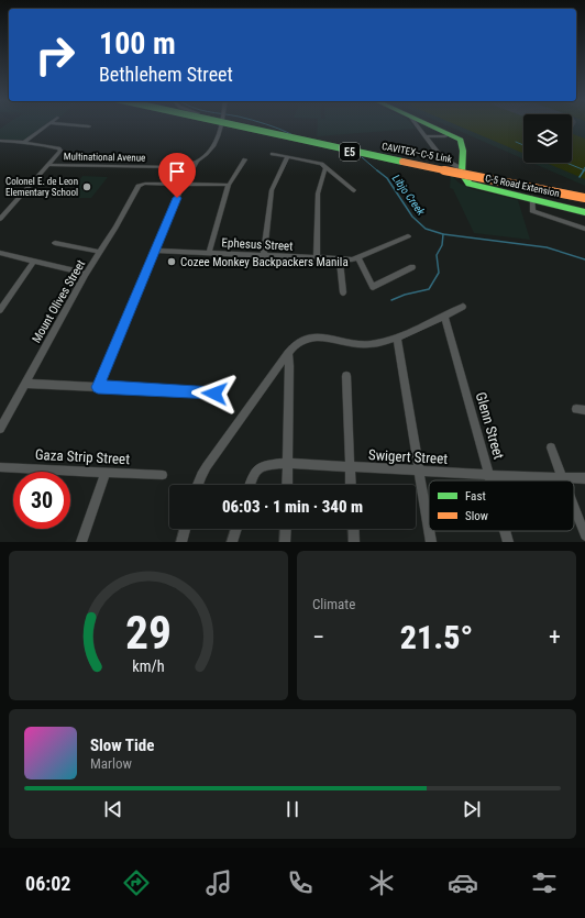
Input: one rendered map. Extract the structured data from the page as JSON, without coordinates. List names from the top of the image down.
{
  "streets": {
    "main road": ["E5", "CAVITEX–C-5 Link", "C-5 Road Extension"],
    "street": [
      "Multinational Avenue",
      "Ephesus Street",
      "Mount Olives Street",
      "Glenn Street",
      "Gaza Strip Street",
      "Swigert Street"
    ]
  },
  "crossings": [
    ["Glenn Street", "Swigert Street"]
  ],
  "water": ["Libjo Creek"],
  "places": ["Colonel E. de Leon Elementary School", "Cozee Monkey Backpackers Manila"],
  "legend": ["Fast", "Slow"],
  "page": {
    "turn": ["100 m", "Bethlehem Street"],
    "limit": "30",
    "trip": "06:03 · 1 min · 340 m",
    "tile": "Climate",
    "heat": ["−", "21.5°", "+"],
    "song": ["Slow Tide", "Marlow"],
    "tabs": "06:02",
    "gauge": ["29", "km/h"]
  }
}
